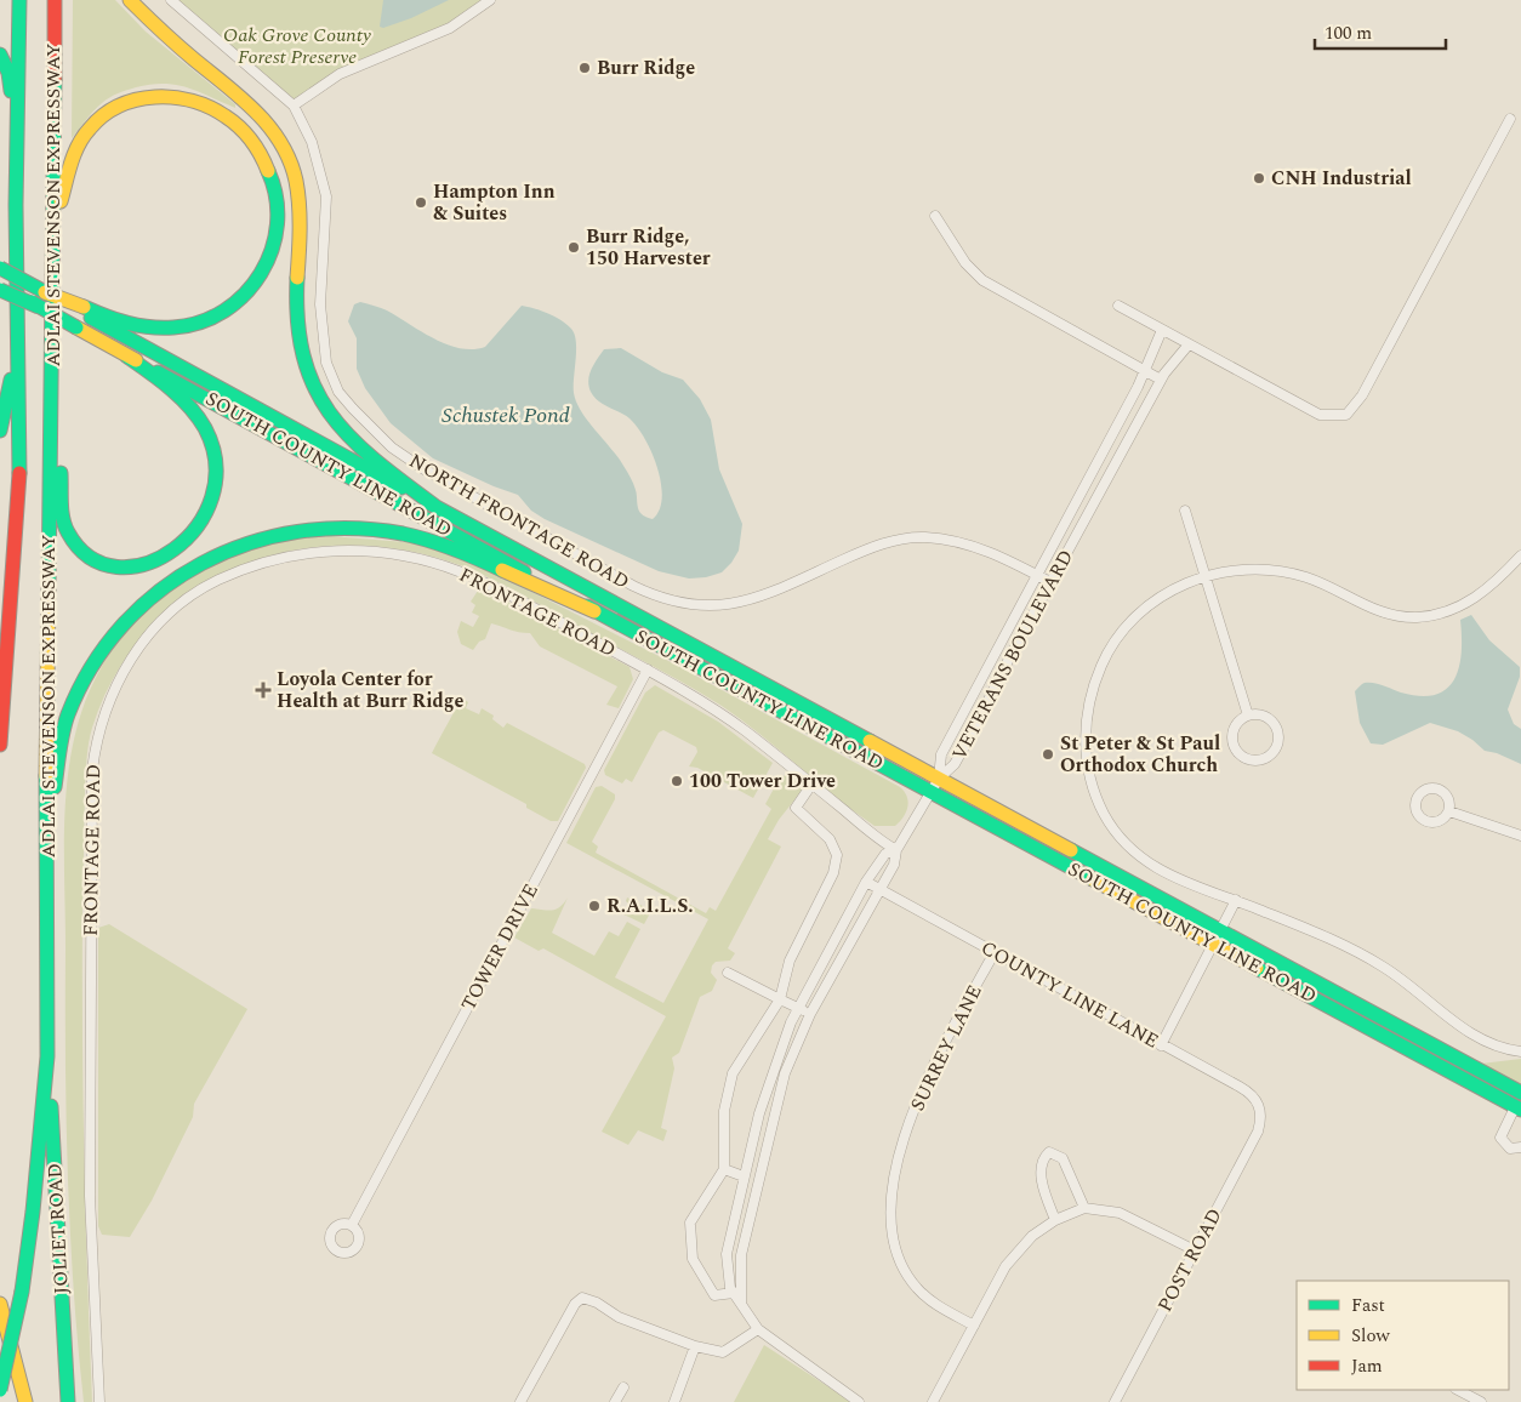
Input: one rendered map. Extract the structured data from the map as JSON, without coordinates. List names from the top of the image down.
{
  "streets": {
    "main road": ["ADLAI STEVENSON EXPRESSWAY", "SOUTH COUNTY LINE ROAD", "JOLIET ROAD"],
    "street": [
      "NORTH FRONTAGE ROAD",
      "FRONTAGE ROAD",
      "VETERANS BOULEVARD",
      "TOWER DRIVE",
      "COUNTY LINE LANE",
      "SURREY LANE",
      "POST ROAD"
    ]
  },
  "crossings": [
    ["ADLAI STEVENSON EXPRESSWAY", "JOLIET ROAD"],
    ["SOUTH COUNTY LINE ROAD", "VETERANS BOULEVARD"],
    ["NORTH FRONTAGE ROAD", "VETERANS BOULEVARD"],
    ["FRONTAGE ROAD", "TOWER DRIVE"],
    ["COUNTY LINE LANE", "SURREY LANE"],
    ["COUNTY LINE LANE", "POST ROAD"]
  ],
  "water": ["Schustek Pond"],
  "parks": ["Oak Grove County Forest Preserve"],
  "places": {
    "other": [
      "Burr Ridge",
      "CNH Industrial",
      "Hampton Inn & Suites",
      "Burr Ridge, 150 Harvester",
      "St Peter & St Paul Orthodox Church",
      "100 Tower Drive",
      "R.A.I.L.S."
    ],
    "health": ["Loyola Center for Health at Burr Ridge"]
  },
  "legend": ["Fast", "Slow", "Jam"],
  "scale_bar": "100 m"
}
